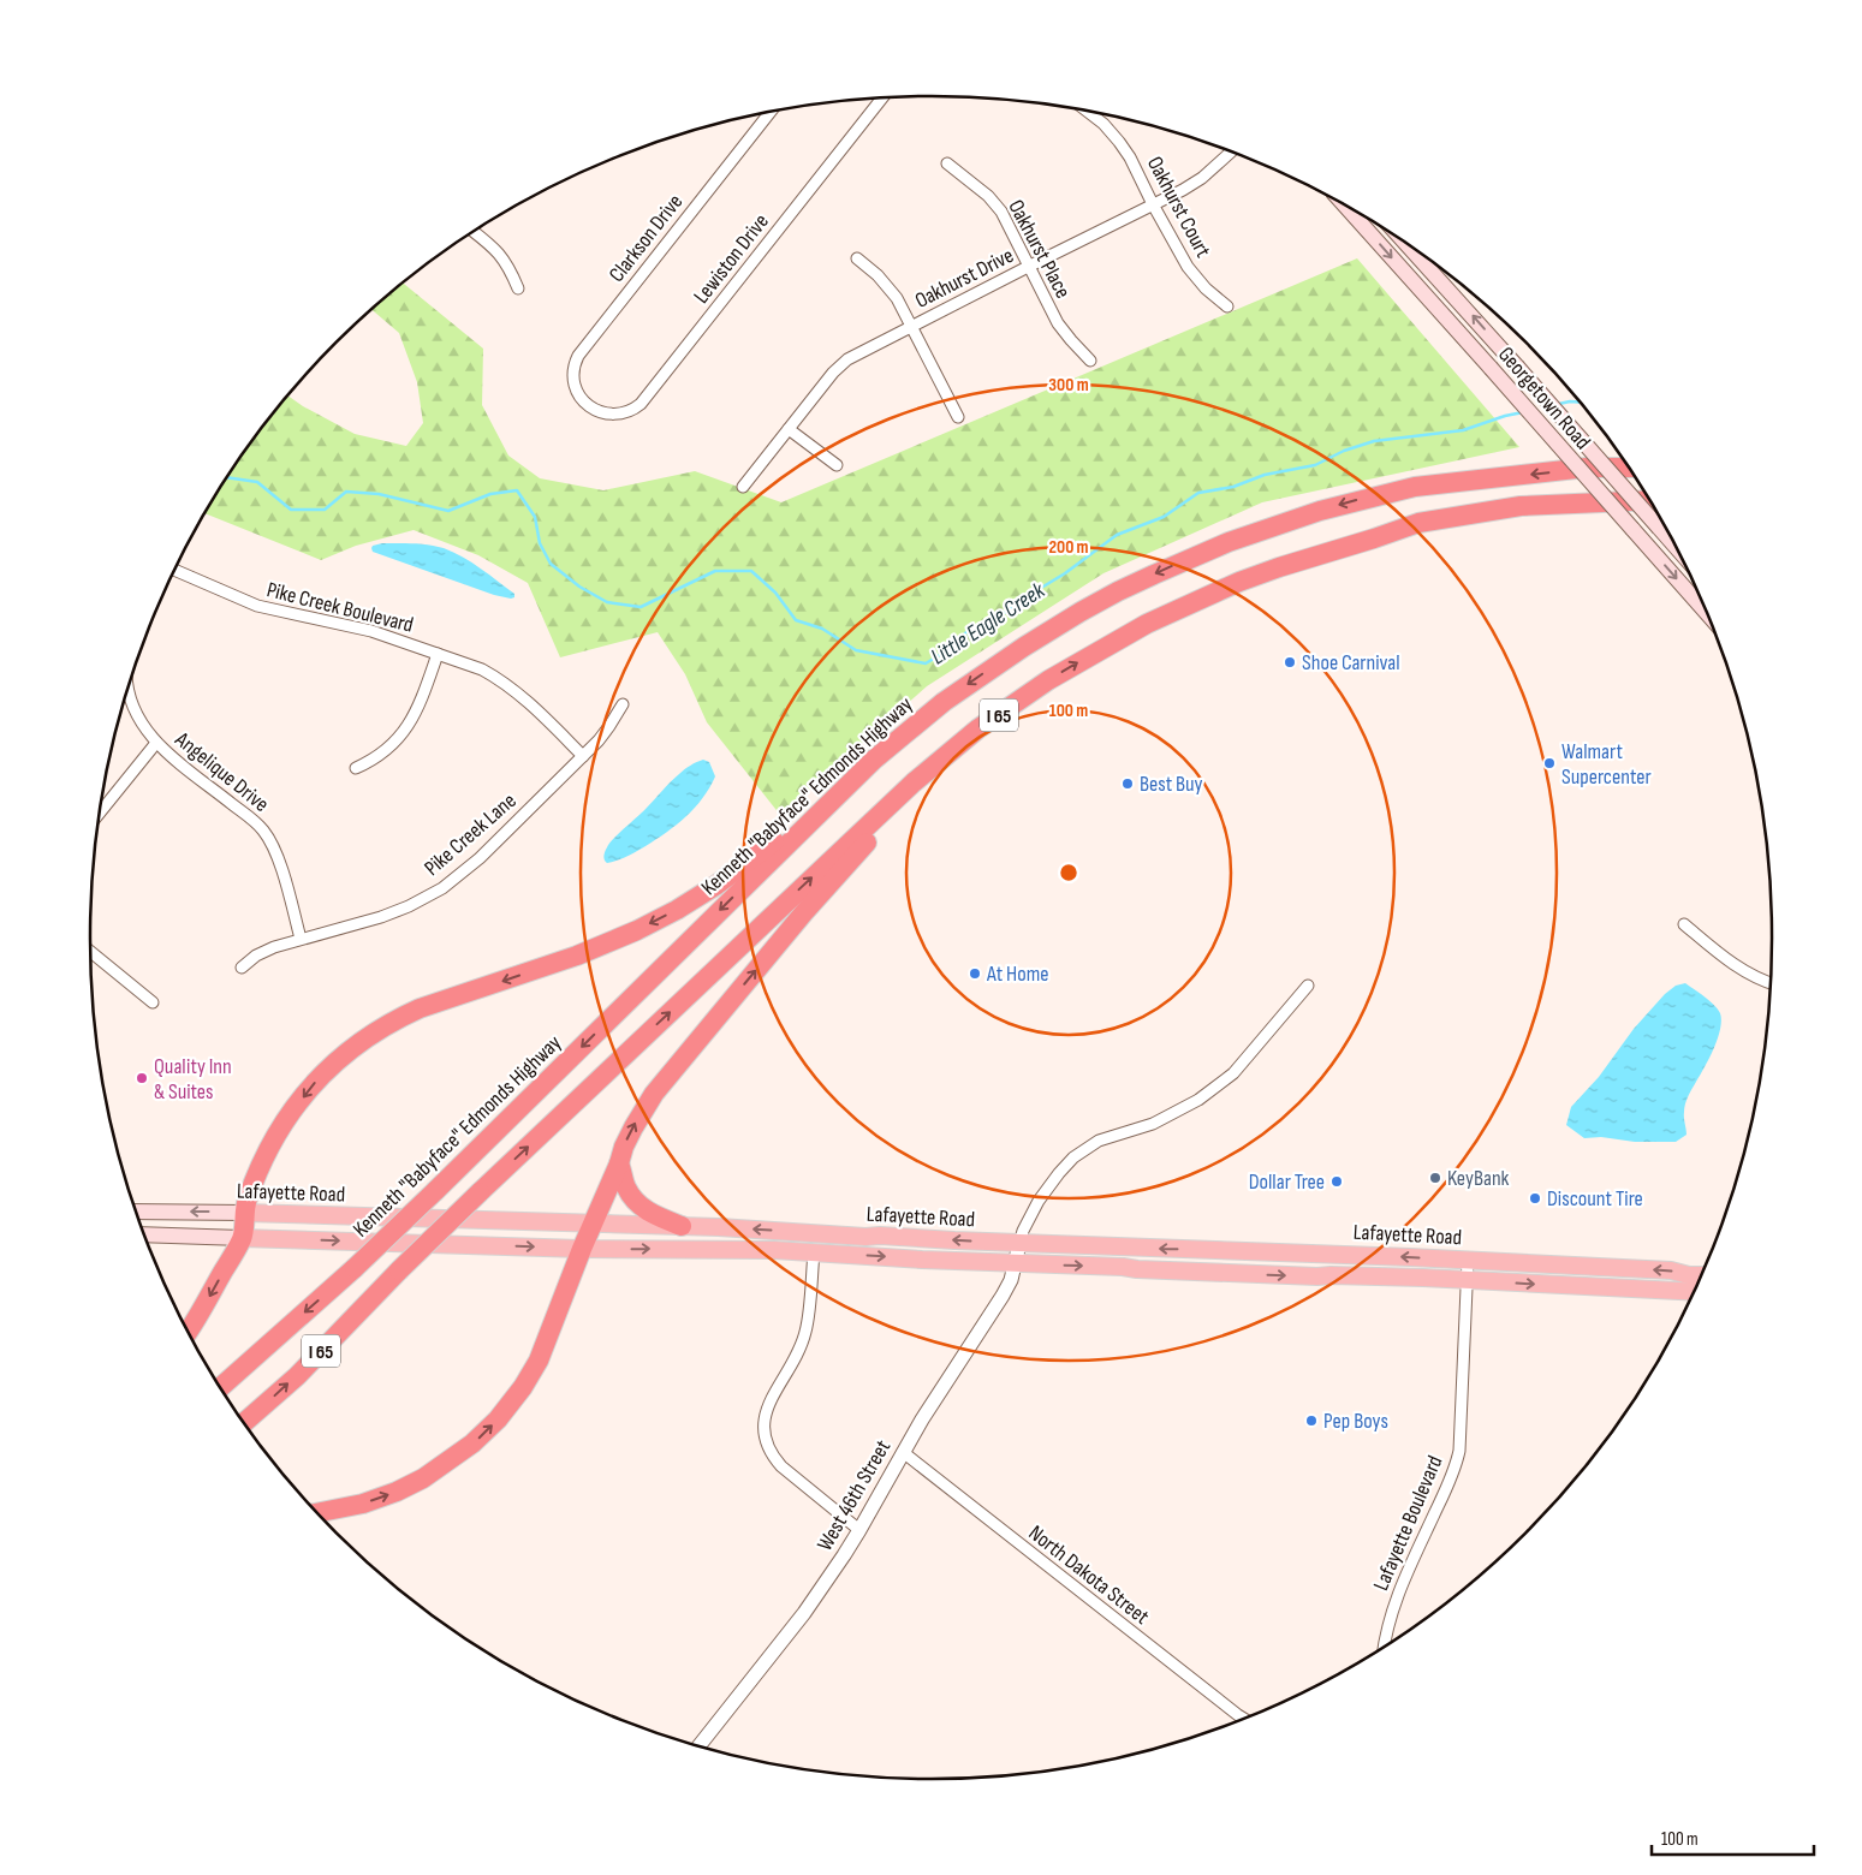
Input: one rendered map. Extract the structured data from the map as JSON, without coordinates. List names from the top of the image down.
{
  "streets": {
    "highway": ["I 65", "Kenneth \"Babyface\" Edmonds Highway"],
    "main road": ["Georgetown Road", "Lafayette Road"],
    "street": [
      "Oakhurst Court",
      "Clarkson Drive",
      "Oakhurst Place",
      "Lewiston Drive",
      "Oakhurst Drive",
      "Pike Creek Boulevard",
      "Angelique Drive",
      "Pike Creek Lane",
      "West 46th Street",
      "Lafayette Boulevard",
      "North Dakota Street"
    ]
  },
  "crossings": [
    ["Oakhurst Court", "Oakhurst Drive"],
    ["Clarkson Drive", "Lewiston Drive"],
    ["Oakhurst Place", "Oakhurst Drive"],
    ["Pike Creek Boulevard", "Pike Creek Lane"],
    ["Angelique Drive", "Pike Creek Lane"],
    ["Lafayette Road", "West 46th Street"],
    ["Lafayette Road", "Lafayette Boulevard"],
    ["West 46th Street", "North Dakota Street"]
  ],
  "water": ["Little Eagle Creek"],
  "places": [
    "Shoe Carnival",
    "Walmart Supercenter",
    "Best Buy",
    "At Home",
    "Quality Inn & Suites",
    "KeyBank",
    "Dollar Tree",
    "Discount Tire",
    "Pep Boys"
  ],
  "scale_bar": "100 m",
  "rings": ["300 m", "200 m", "100 m"]
}
